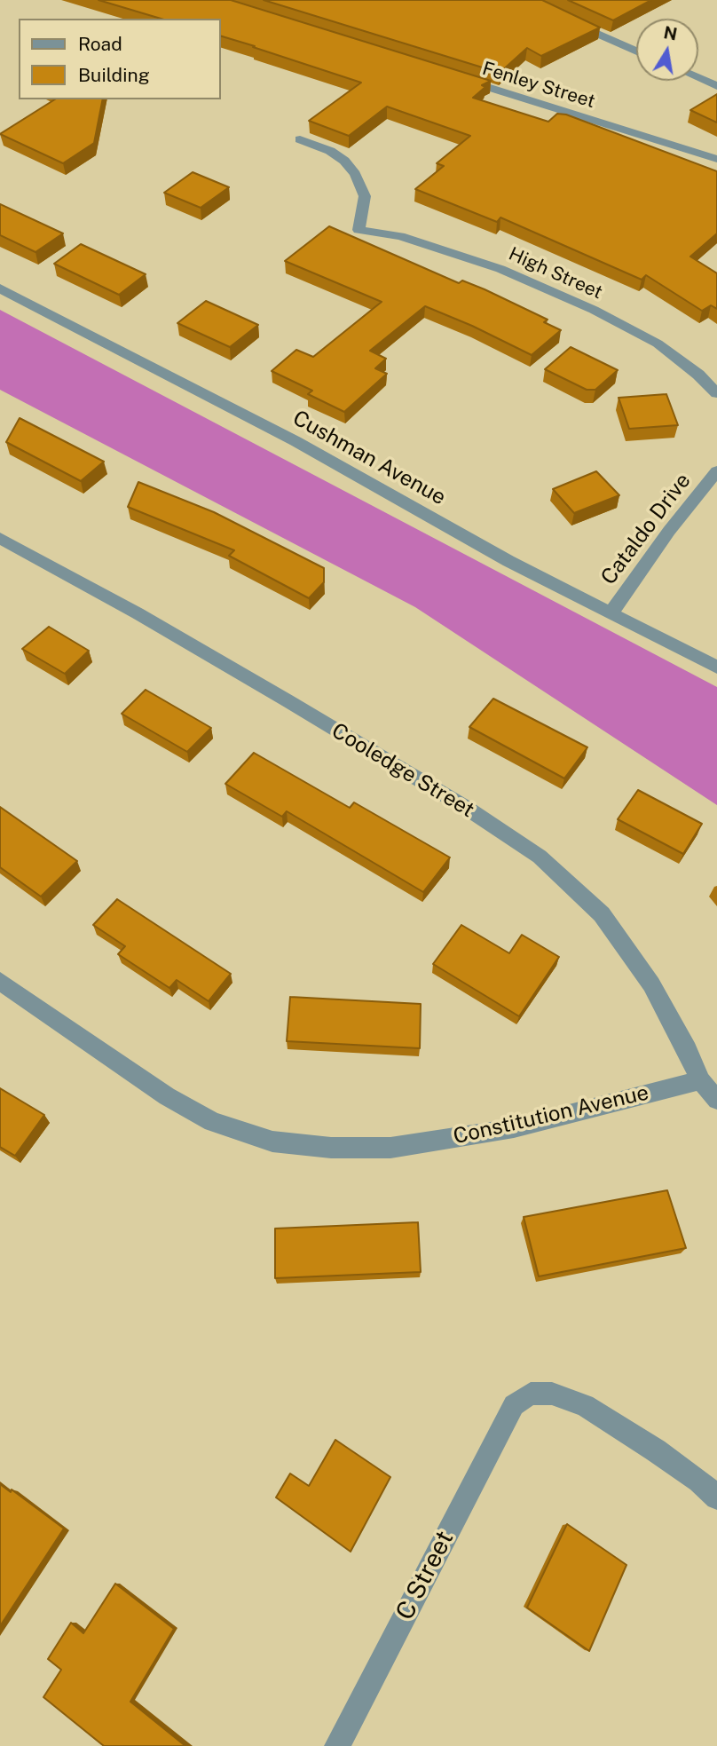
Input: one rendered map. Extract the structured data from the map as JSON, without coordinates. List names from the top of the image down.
{
  "streets": {
    "street": [
      "Fenley Street",
      "High Street",
      "Cushman Avenue",
      "Cataldo Drive",
      "Cooledge Street",
      "Constitution Avenue",
      "C Street"
    ]
  },
  "crossings": [
    ["Cushman Avenue", "Cataldo Drive"],
    ["Cooledge Street", "Constitution Avenue"]
  ],
  "legend": ["Road", "Building"],
  "north": "top"
}
